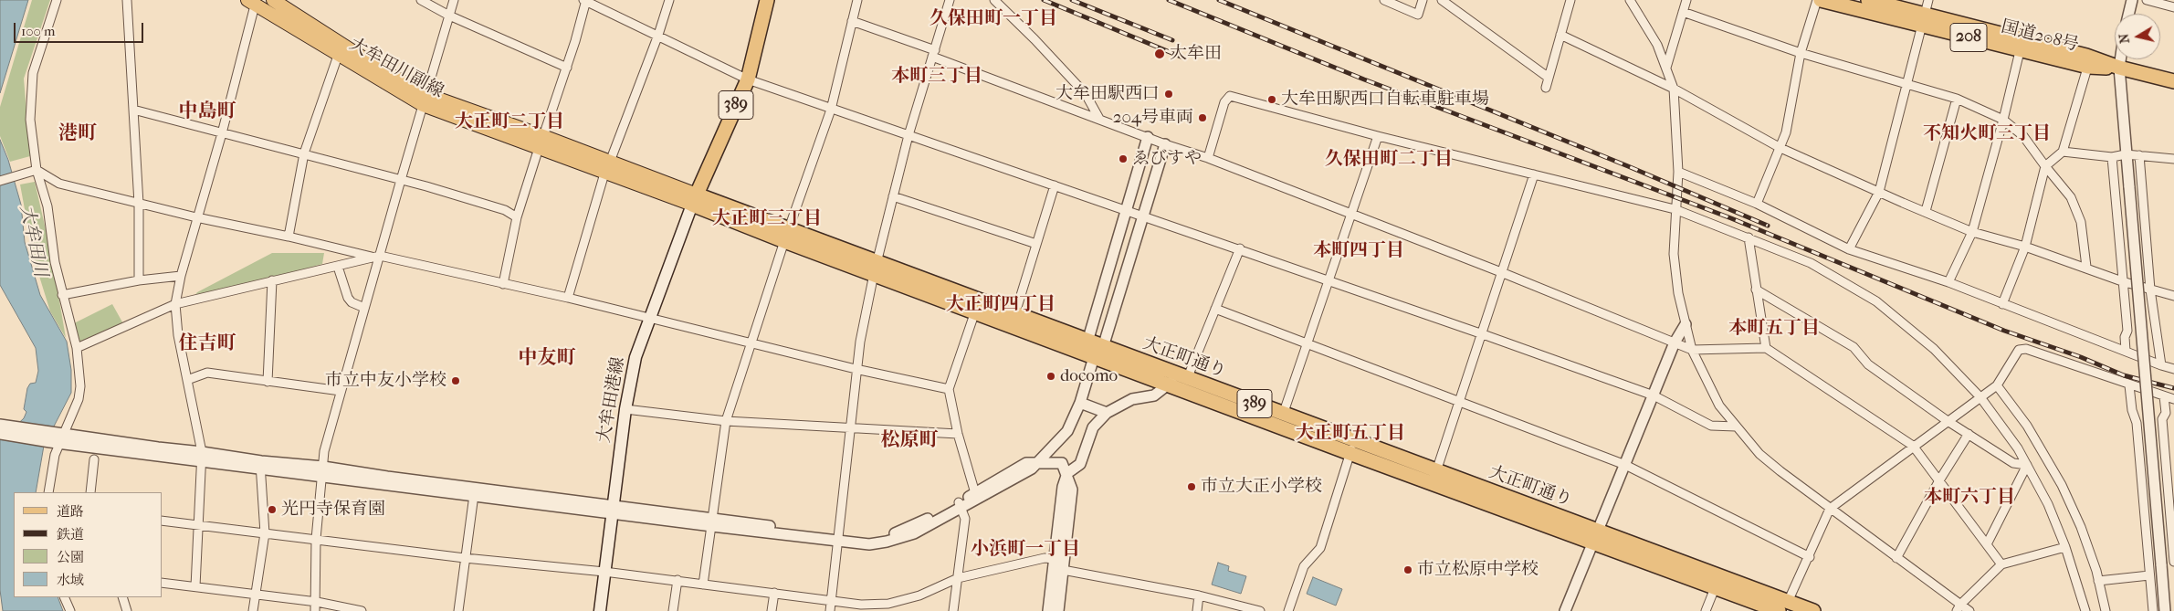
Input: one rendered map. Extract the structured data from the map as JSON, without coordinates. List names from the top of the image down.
{
  "streets": {
    "highway": [
      "国道208号",
      "208",
      "389",
      "大正町通り"
    ],
    "main road": ["大牟田川副線", "大牟田港線"]
  },
  "crossings": [
    ["大牟田川副線", "389"],
    ["大牟田川副線", "大正町通り"],
    ["大牟田川副線", "大牟田港線"],
    ["389", "大正町通り"],
    ["389", "大牟田港線"],
    ["大正町通り", "大牟田港線"]
  ],
  "districts": [
    "久保田町一丁目",
    "本町三丁目",
    "中島町",
    "大正町二丁目",
    "港町",
    "不知火町三丁目",
    "久保田町二丁目",
    "大正町三丁目",
    "本町四丁目",
    "大正町四丁目",
    "本町五丁目",
    "住吉町",
    "中友町",
    "大正町五丁目",
    "松原町",
    "本町六丁目",
    "小浜町一丁目"
  ],
  "water": ["大牟田川"],
  "places": [
    "大牟田",
    "大牟田駅西口",
    "大牟田駅西口自転車駐車場",
    "204号車両",
    "ゑびすや",
    "docomo",
    "市立中友小学校",
    "市立大正小学校",
    "光円寺保育園",
    "市立松原中学校"
  ],
  "legend": [
    "道路",
    "鉄道",
    "公園",
    "水域"
  ],
  "scale_bar": "100 m",
  "north": "left"
}
